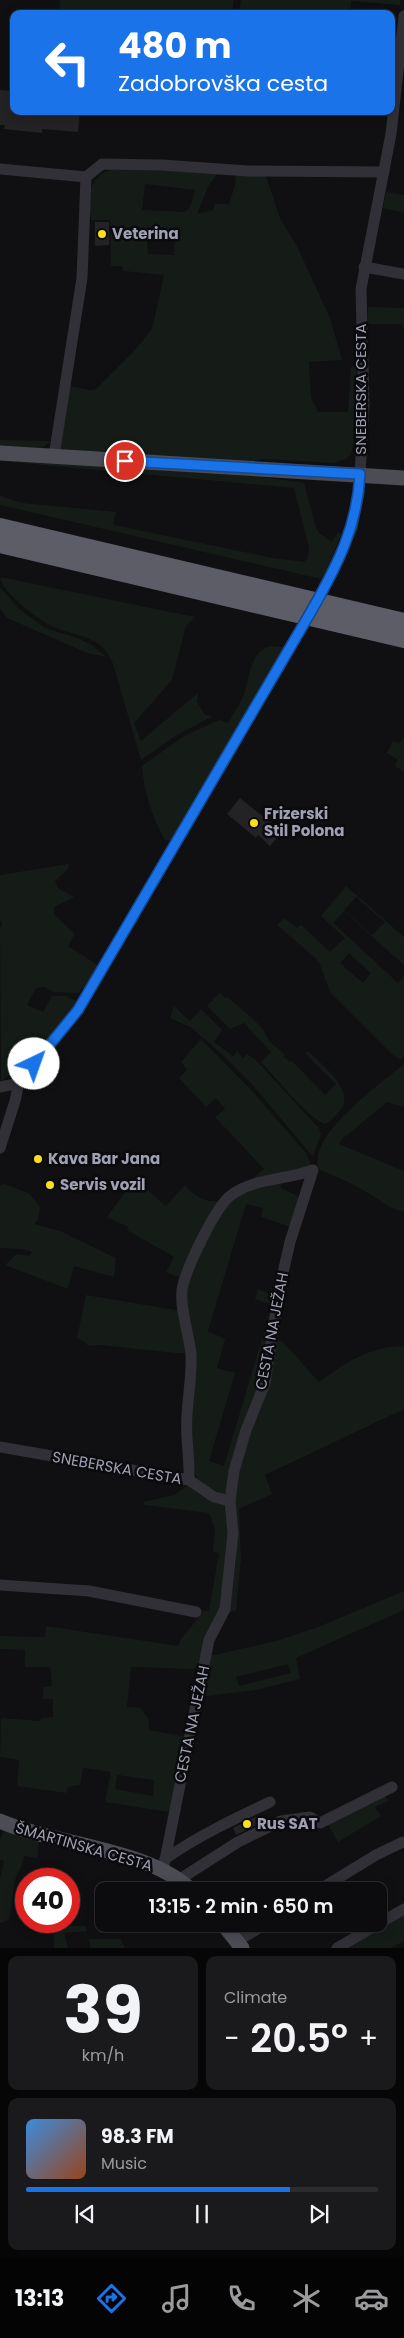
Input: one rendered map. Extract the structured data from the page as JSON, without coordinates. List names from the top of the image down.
{
  "streets": {
    "main road": ["ŠMARTINSKA CESTA"],
    "street": ["SNEBERSKA CESTA", "CESTA NA JEŽAH"]
  },
  "crossings": [
    ["SNEBERSKA CESTA", "CESTA NA JEŽAH"],
    ["CESTA NA JEŽAH", "ŠMARTINSKA CESTA"]
  ],
  "places": [
    "Veterina",
    "Frizerski Stil Polona",
    "Kava Bar Jana",
    "Servis vozil",
    "Rus SAT"
  ],
  "page": {
    "turn": ["480 m", "Zadobrovška cesta"],
    "limit": "40",
    "trip": "13:15 · 2 min · 650 m",
    "tile": [
      ["39", "km/h"],
      "Climate"
    ],
    "heat": ["−", "20.5°", "+"],
    "song": ["98.3 FM", "Music"],
    "tabs": "13:13"
  }
}
